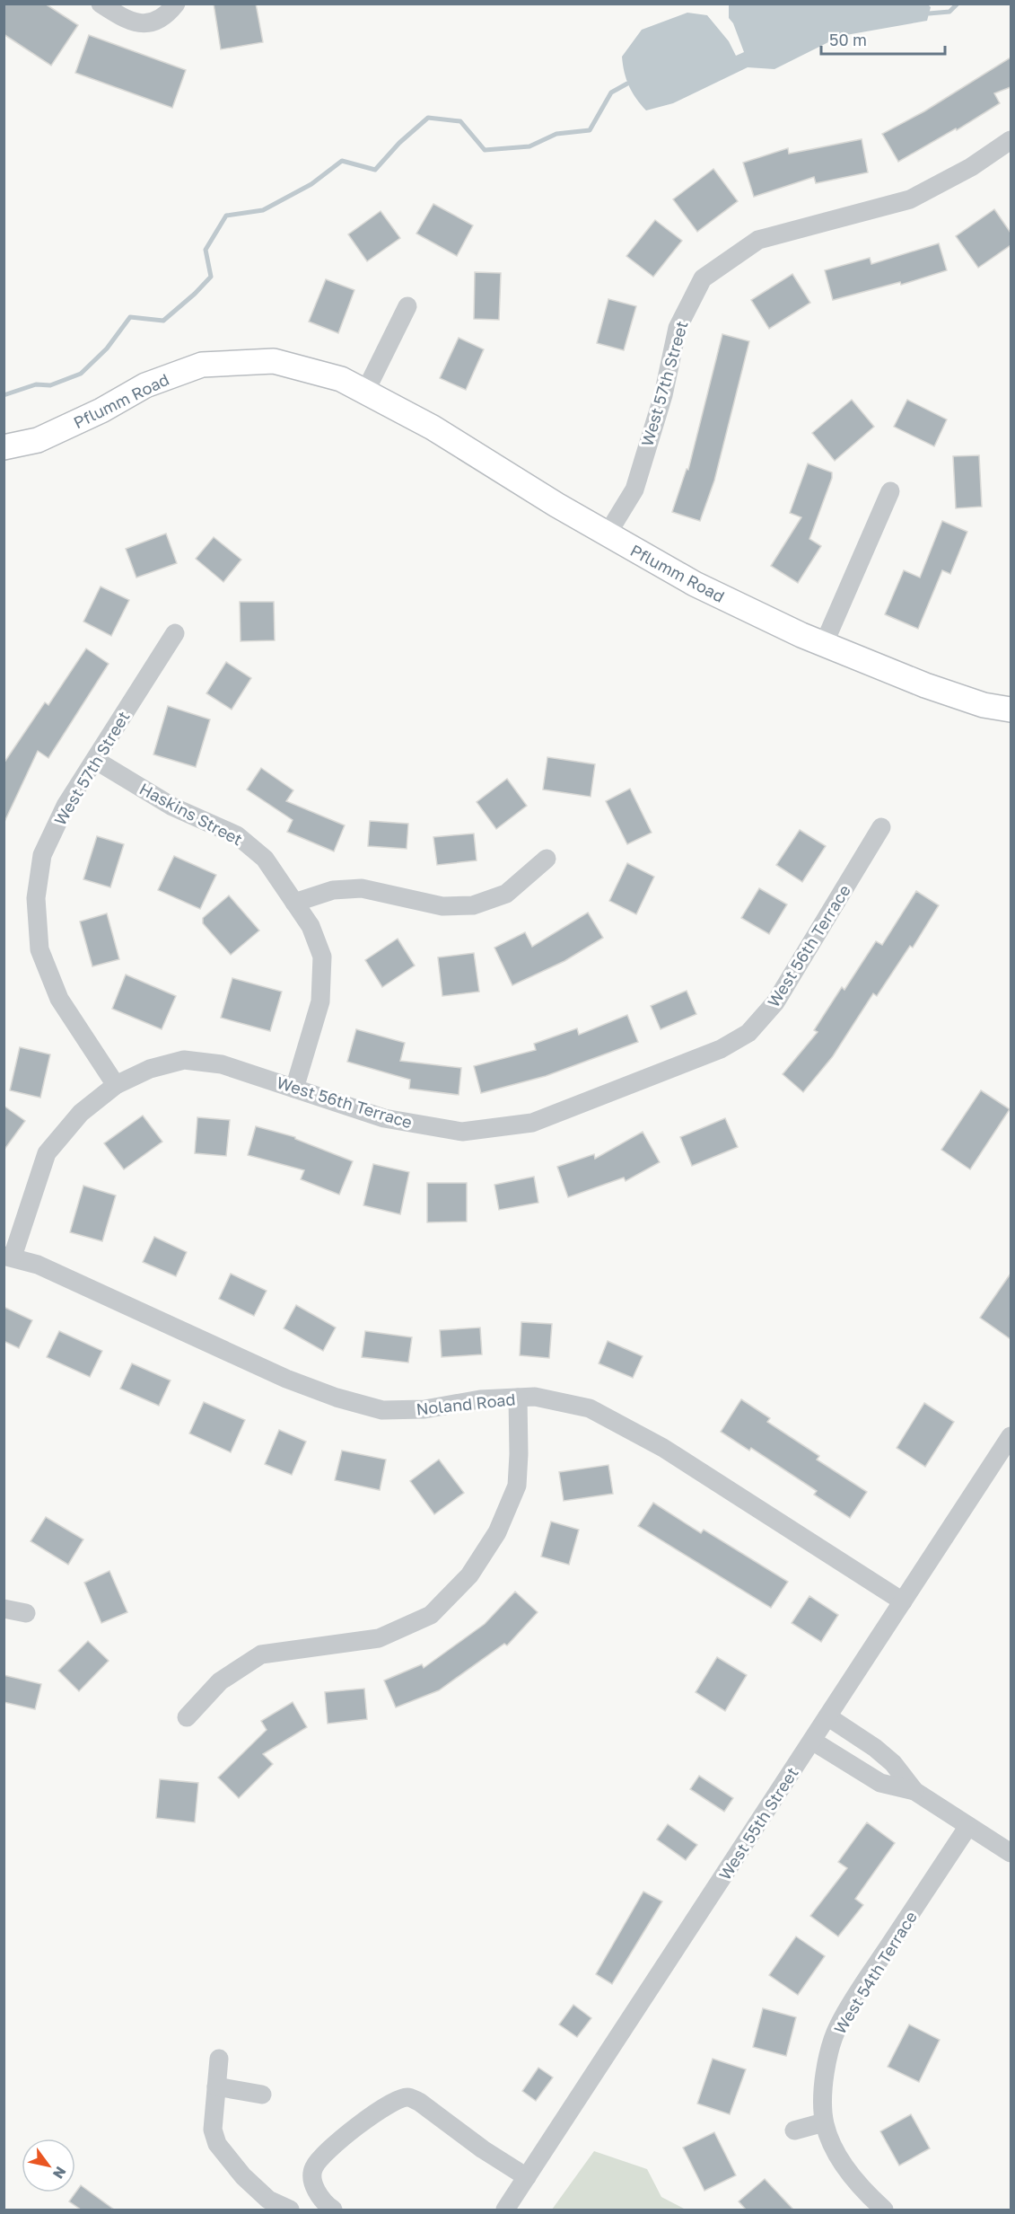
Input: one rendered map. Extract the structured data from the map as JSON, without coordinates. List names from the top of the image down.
{
  "streets": {
    "main road": ["Pflumm Road"],
    "street": [
      "West 57th Street",
      "Haskins Street",
      "West 56th Terrace",
      "Noland Road",
      "West 55th Street",
      "West 54th Terrace"
    ]
  },
  "crossings": [
    ["West 57th Street", "Pflumm Road"],
    ["West 57th Street", "Haskins Street"],
    ["West 57th Street", "West 56th Terrace"],
    ["Haskins Street", "West 56th Terrace"],
    ["West 56th Terrace", "Noland Road"],
    ["Noland Road", "West 55th Street"]
  ],
  "scale_bar": "50 m",
  "north": "bottom right"
}
